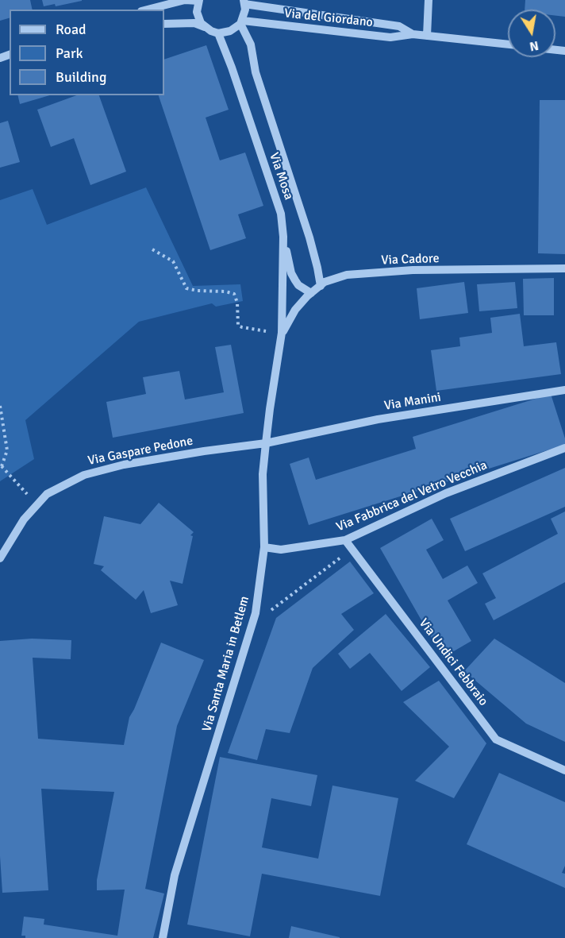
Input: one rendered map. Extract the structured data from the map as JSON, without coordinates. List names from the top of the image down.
{
  "streets": {
    "street": [
      "Via del Giordano",
      "Via Mosa",
      "Via Cadore",
      "Via Manini",
      "Via Gaspare Pedone",
      "Via Fabbrica del Vetro Vecchia",
      "Via Undici Febbraio",
      "Via Santa Maria in Betlem"
    ]
  },
  "crossings": [
    ["Via Mosa", "Via Cadore"],
    ["Via Mosa", "Via Santa Maria in Betlem"],
    ["Via Cadore", "Via Santa Maria in Betlem"],
    ["Via Manini", "Via Gaspare Pedone"],
    ["Via Manini", "Via Santa Maria in Betlem"],
    ["Via Gaspare Pedone", "Via Santa Maria in Betlem"],
    ["Via Fabbrica del Vetro Vecchia", "Via Undici Febbraio"],
    ["Via Fabbrica del Vetro Vecchia", "Via Santa Maria in Betlem"]
  ],
  "legend": ["Road", "Park", "Building"],
  "north": "bottom"
}
